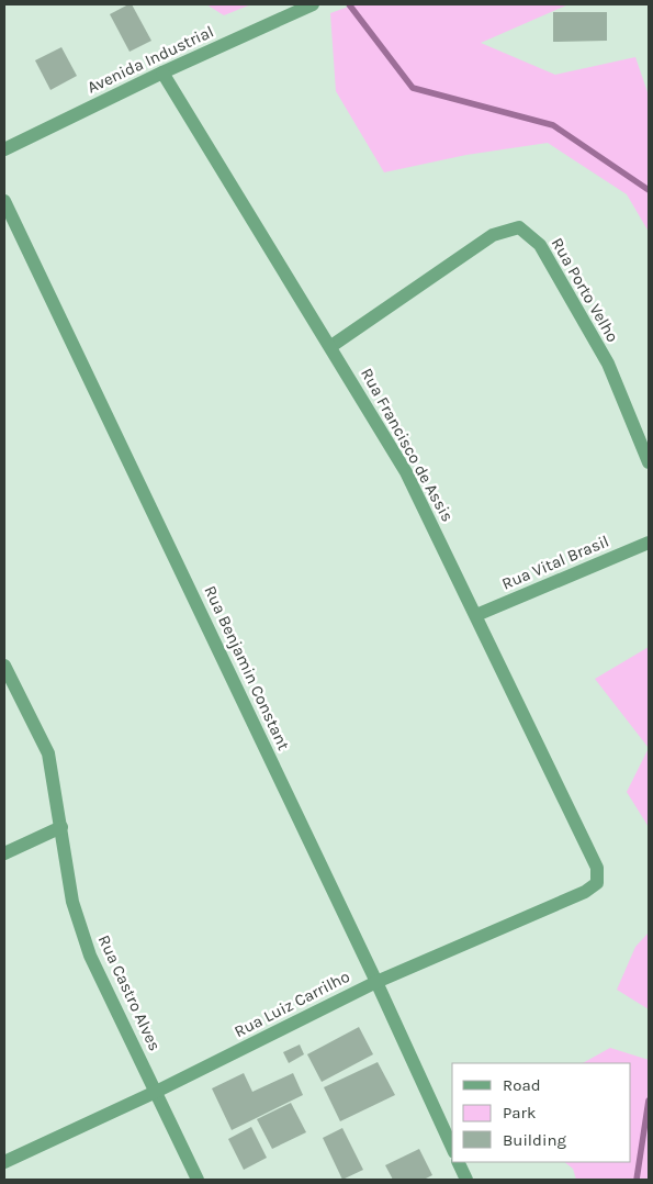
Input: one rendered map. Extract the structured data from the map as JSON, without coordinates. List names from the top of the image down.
{
  "streets": {
    "street": [
      "Avenida Industrial",
      "Rua Porto Velho",
      "Rua Francisco de Assis",
      "Rua Vital Brasil",
      "Rua Benjamin Constant",
      "Rua Castro Alves",
      "Rua Luiz Carrilho"
    ]
  },
  "crossings": [
    ["Avenida Industrial", "Rua Francisco de Assis"],
    ["Rua Porto Velho", "Rua Francisco de Assis"],
    ["Rua Francisco de Assis", "Rua Vital Brasil"],
    ["Rua Francisco de Assis", "Rua Luiz Carrilho"],
    ["Rua Benjamin Constant", "Rua Luiz Carrilho"],
    ["Rua Castro Alves", "Rua Luiz Carrilho"]
  ],
  "legend": ["Road", "Park", "Building"]
}
